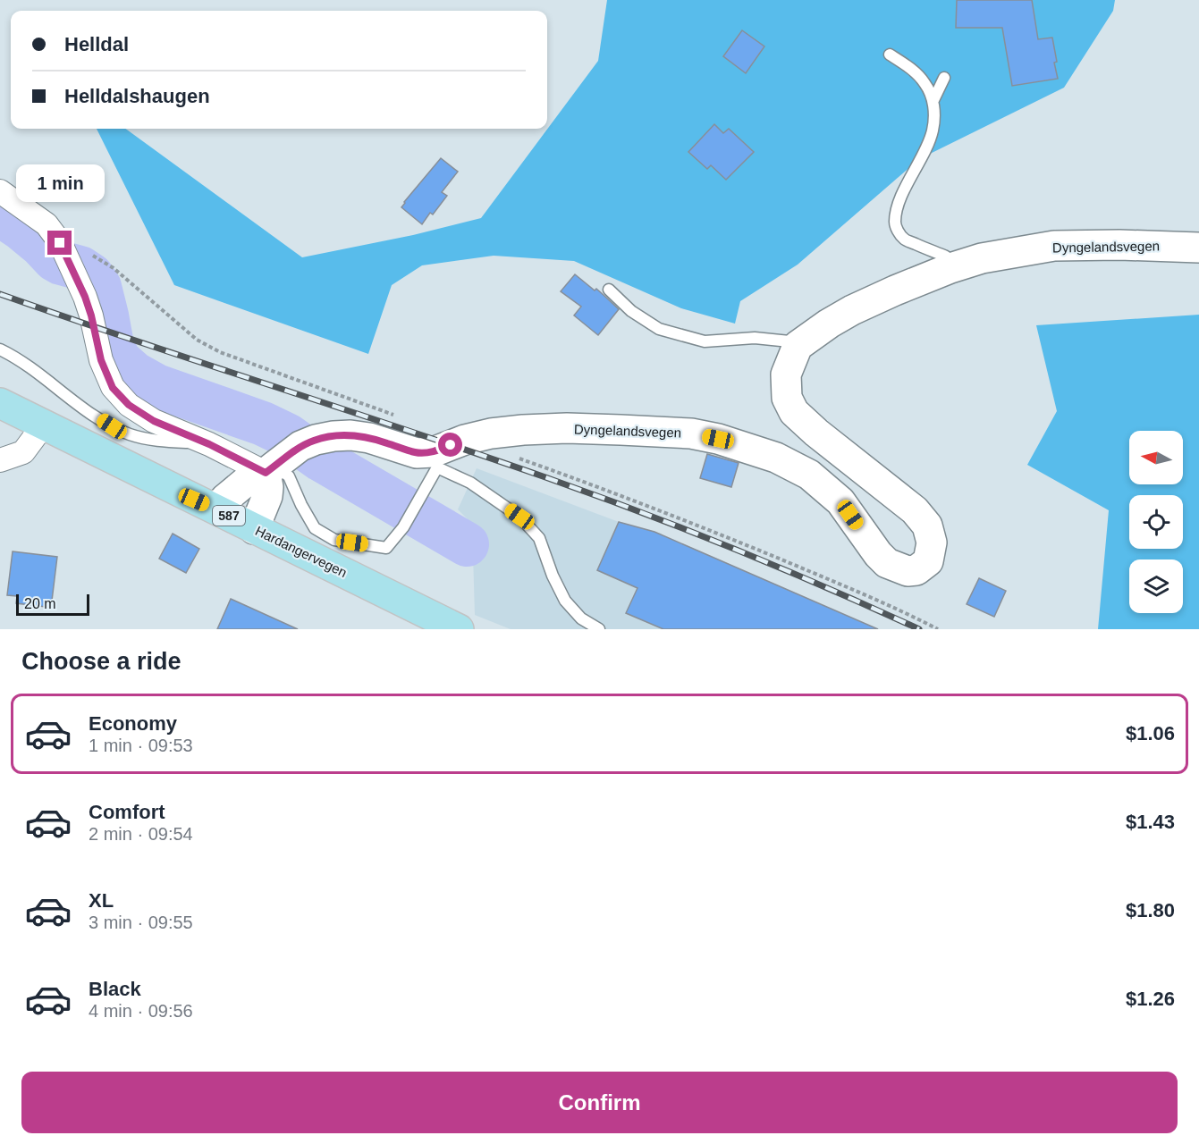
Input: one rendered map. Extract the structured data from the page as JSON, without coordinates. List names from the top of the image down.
{
  "streets": {
    "main road": ["587", "Hardangervegen"],
    "street": ["Dyngelandsvegen"]
  },
  "crossings": [
    ["Dyngelandsvegen", "Hardangervegen"]
  ],
  "scale_bar": "20 m",
  "north": "left",
  "page": {
    "banner": ["Helldal", "Helldalshaugen"],
    "bubble": "1 min",
    "scale": "20 m",
    "heading": "Choose a ride",
    "list": [
      {
        "name": "Economy",
        "note": "1 min · 09:53",
        "value": "$1.06"
      },
      {
        "name": "Comfort",
        "note": "2 min · 09:54",
        "value": "$1.43"
      },
      {
        "name": "XL",
        "note": "3 min · 09:55",
        "value": "$1.80"
      },
      {
        "name": "Black",
        "note": "4 min · 09:56",
        "value": "$1.26"
      }
    ],
    "buttons": "Confirm"
  }
}
